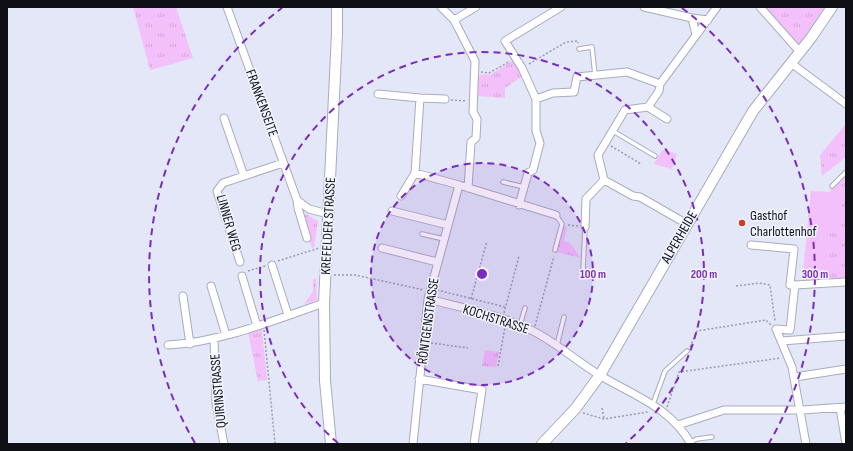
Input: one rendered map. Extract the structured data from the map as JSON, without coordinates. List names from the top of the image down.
{
  "streets": {
    "street": [
      "FRANKENSEITE",
      "LINNER WEG",
      "KREFELDER STRASSE",
      "ALPERHEIDE",
      "KOCHSTRASSE",
      "RÖNTGENSTRASSE",
      "QUIRINSTRASSE"
    ]
  },
  "crossings": [
    ["FRANKENSEITE", "LINNER WEG"],
    ["ALPERHEIDE", "KOCHSTRASSE"],
    ["KOCHSTRASSE", "RÖNTGENSTRASSE"]
  ],
  "places": ["Gasthof Charlottenhof"],
  "rings": ["100 m", "200 m", "300 m"]
}
